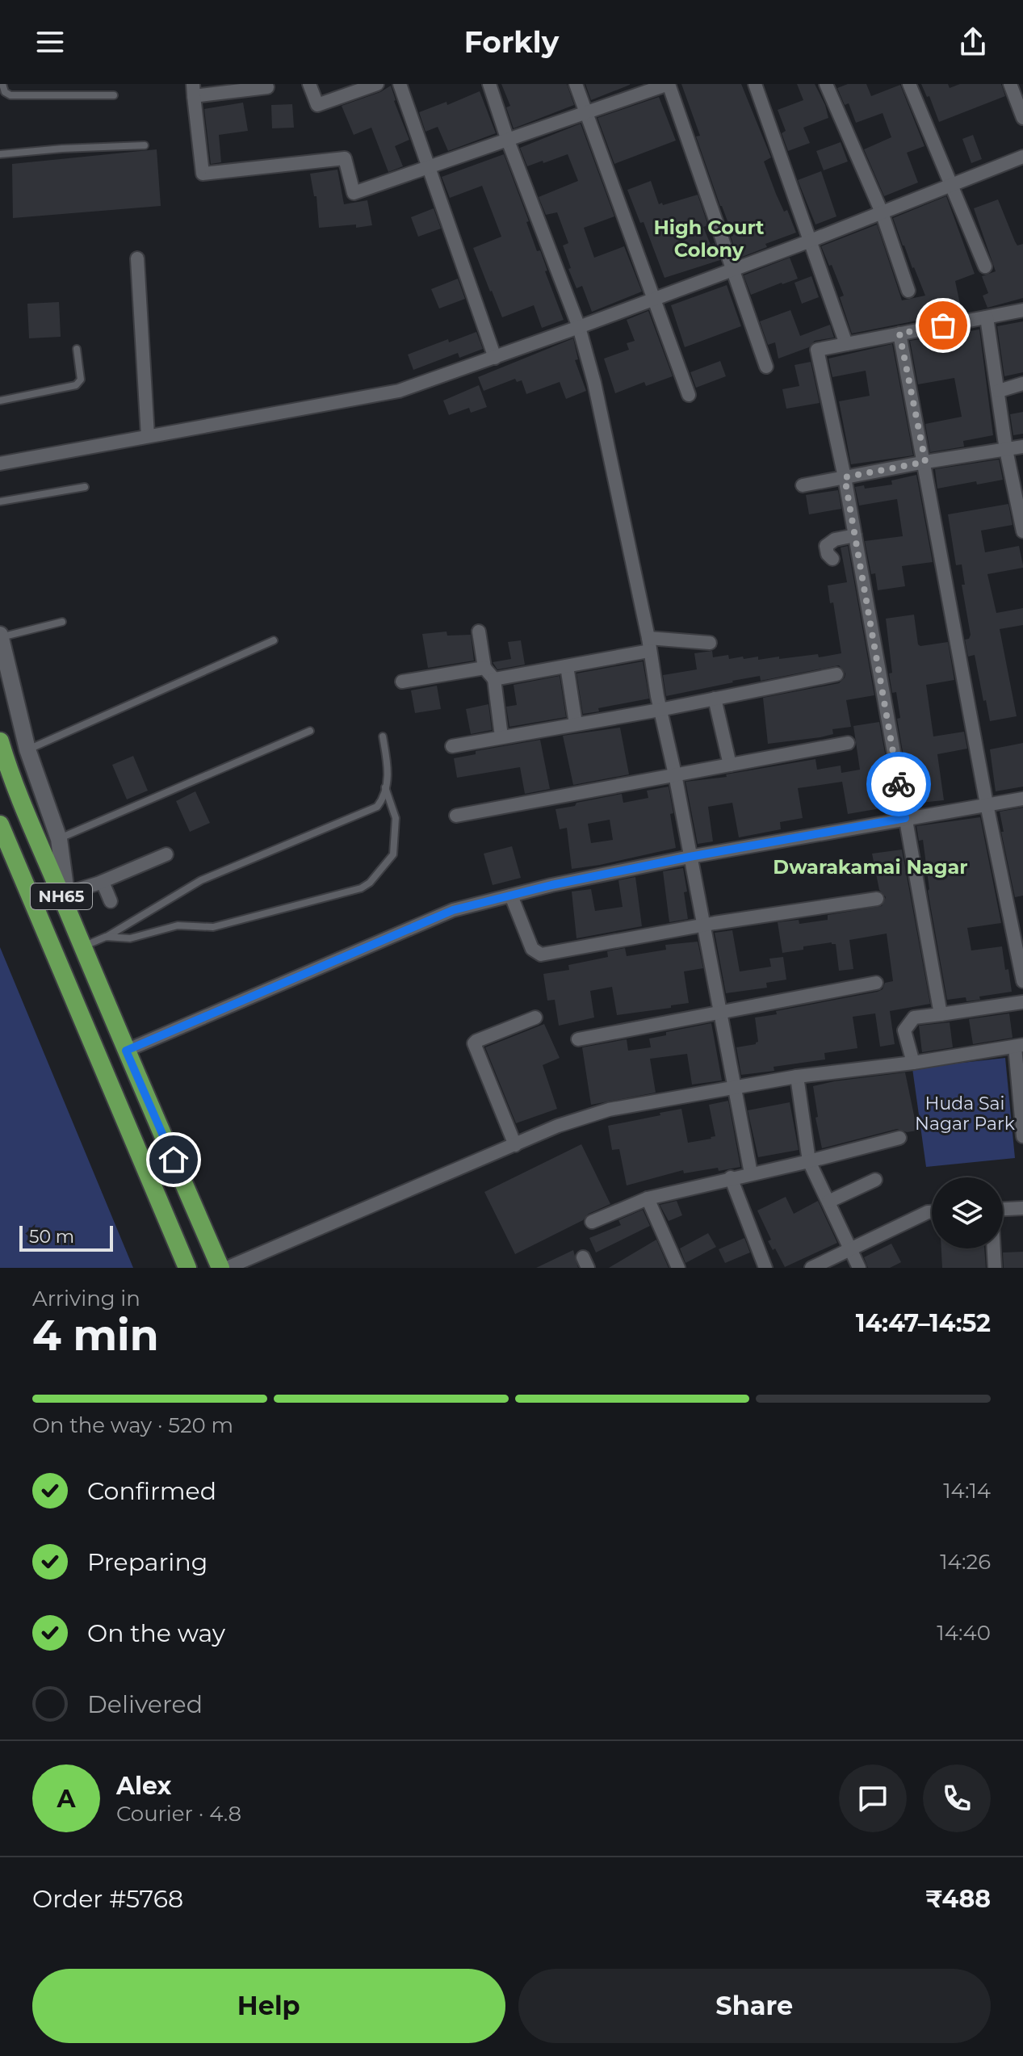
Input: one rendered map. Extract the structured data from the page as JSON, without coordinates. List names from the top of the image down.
{
  "streets": {
    "highway": ["NH65"]
  },
  "districts": ["High Court Colony", "Dwarakamai Nagar"],
  "parks": ["Huda Sai Nagar Park"],
  "scale_bar": "50 m",
  "page": {
    "header": "Forkly",
    "scale": "50 m",
    "heading": ["4 min", "Arriving in", "14:47–14:52"],
    "panel": [
      "Alex",
      "Courier · 4.8",
      "Order #5768",
      "₹488"
    ],
    "bar": "On the way · 520 m",
    "list": [
      ["Confirmed", "14:14"],
      ["Preparing", "14:26"],
      ["On the way", "14:40"],
      "Delivered"
    ],
    "round": "A",
    "buttons": ["Help", "Share"]
  }
}
